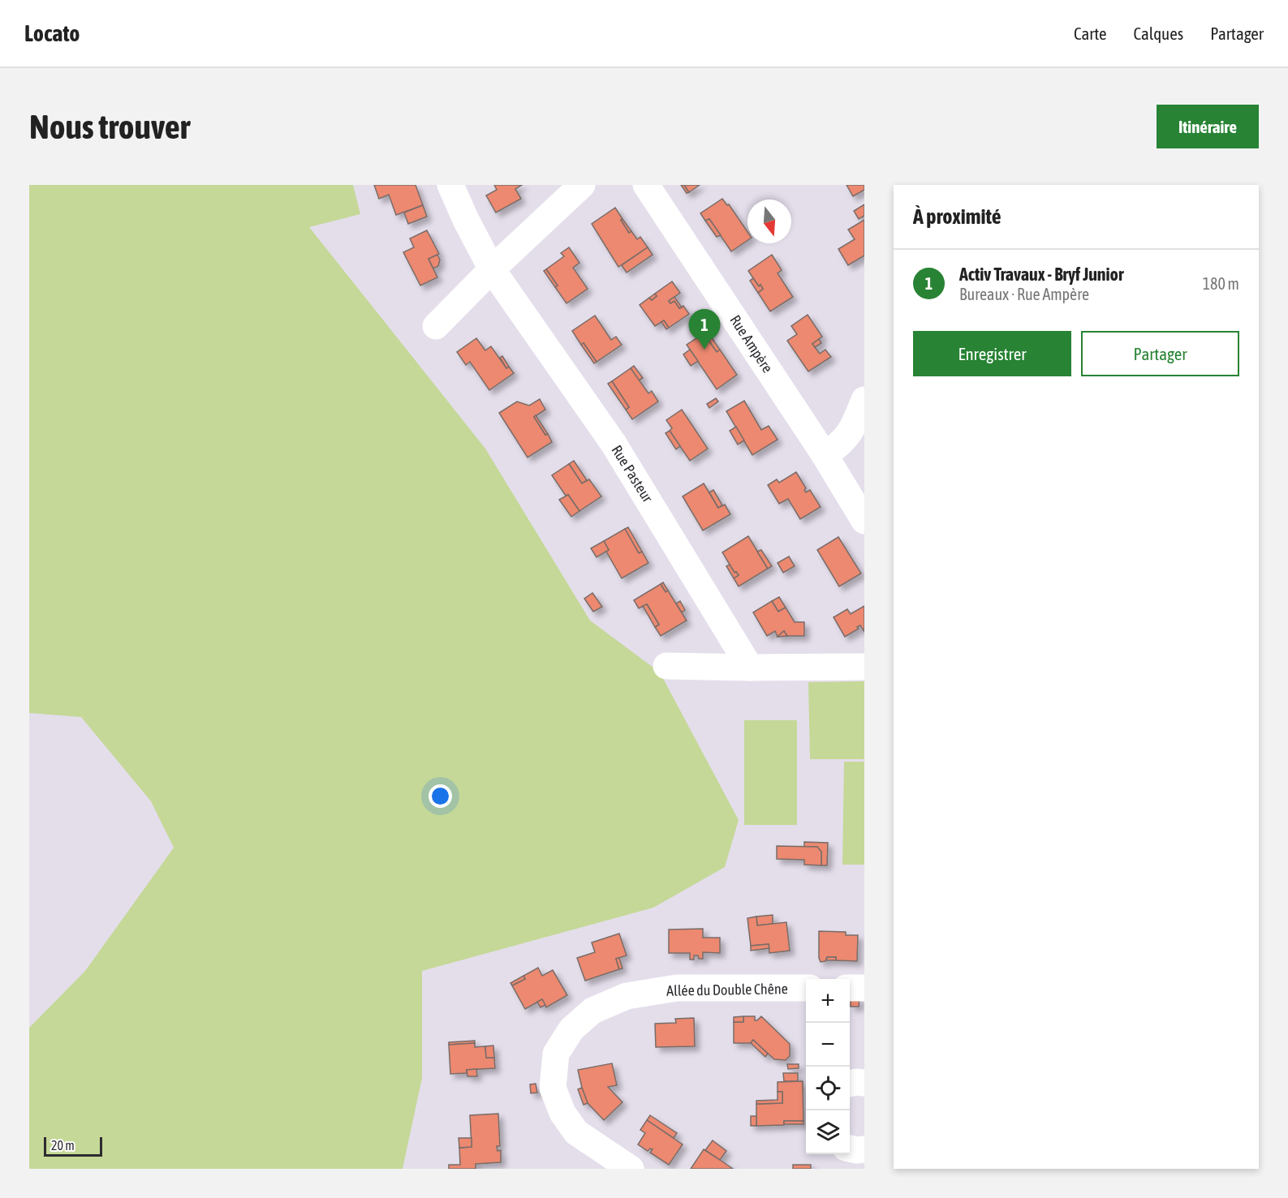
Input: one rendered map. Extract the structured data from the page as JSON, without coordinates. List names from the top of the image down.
{
  "streets": {
    "street": ["Rue Ampère", "Rue Pasteur", "Allée du Double Chêne"]
  },
  "scale_bar": "20 m",
  "north": "bottom",
  "page": {
    "header": "Locato",
    "nav": ["Carte", "Calques", "Partager"],
    "buttons": [
      "Itinéraire",
      ["Enregistrer", "Partager"]
    ],
    "title": "Nous trouver",
    "heading": "À proximité",
    "list": [
      {
        "mark": "1",
        "name": "Activ Travaux - Bryf Junior",
        "note": "Bureaux · Rue Ampère",
        "value": "180 m"
      }
    ],
    "pins": "1",
    "map_buttons": ["+", "−"],
    "scale": "20 m"
  }
}
